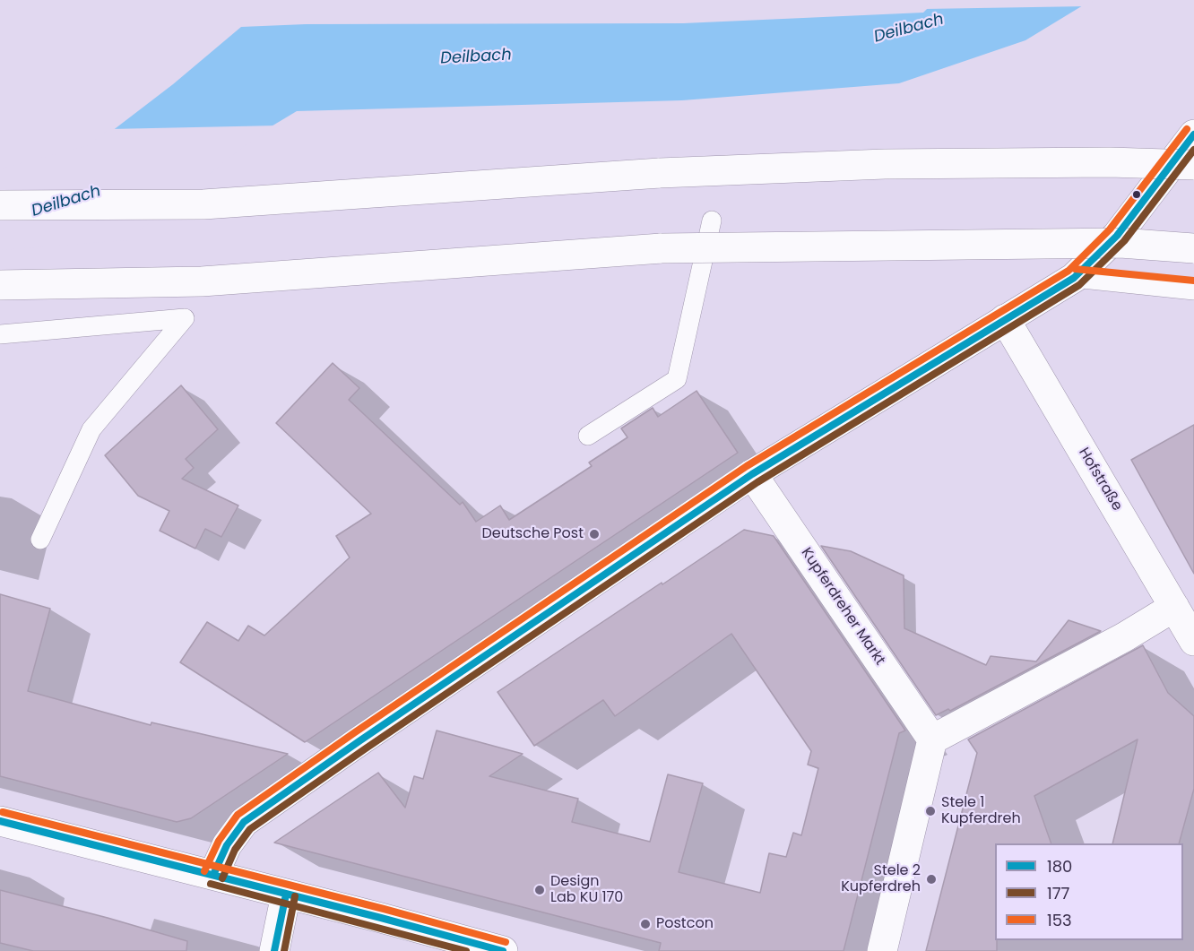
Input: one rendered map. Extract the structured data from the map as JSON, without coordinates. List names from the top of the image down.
{
  "streets": {
    "main road": ["Hofstraße", "Kupferdreher Markt"]
  },
  "water": ["Deilbach"],
  "places": [
    "Deutsche Post",
    "Stele 1 Kupferdreh",
    "Stele 2 Kupferdreh",
    "Design Lab KU 170",
    "Postcon"
  ],
  "lines": ["transit line 153", "transit line 180", "transit line 177"],
  "legend": ["180", "177", "153"]
}
